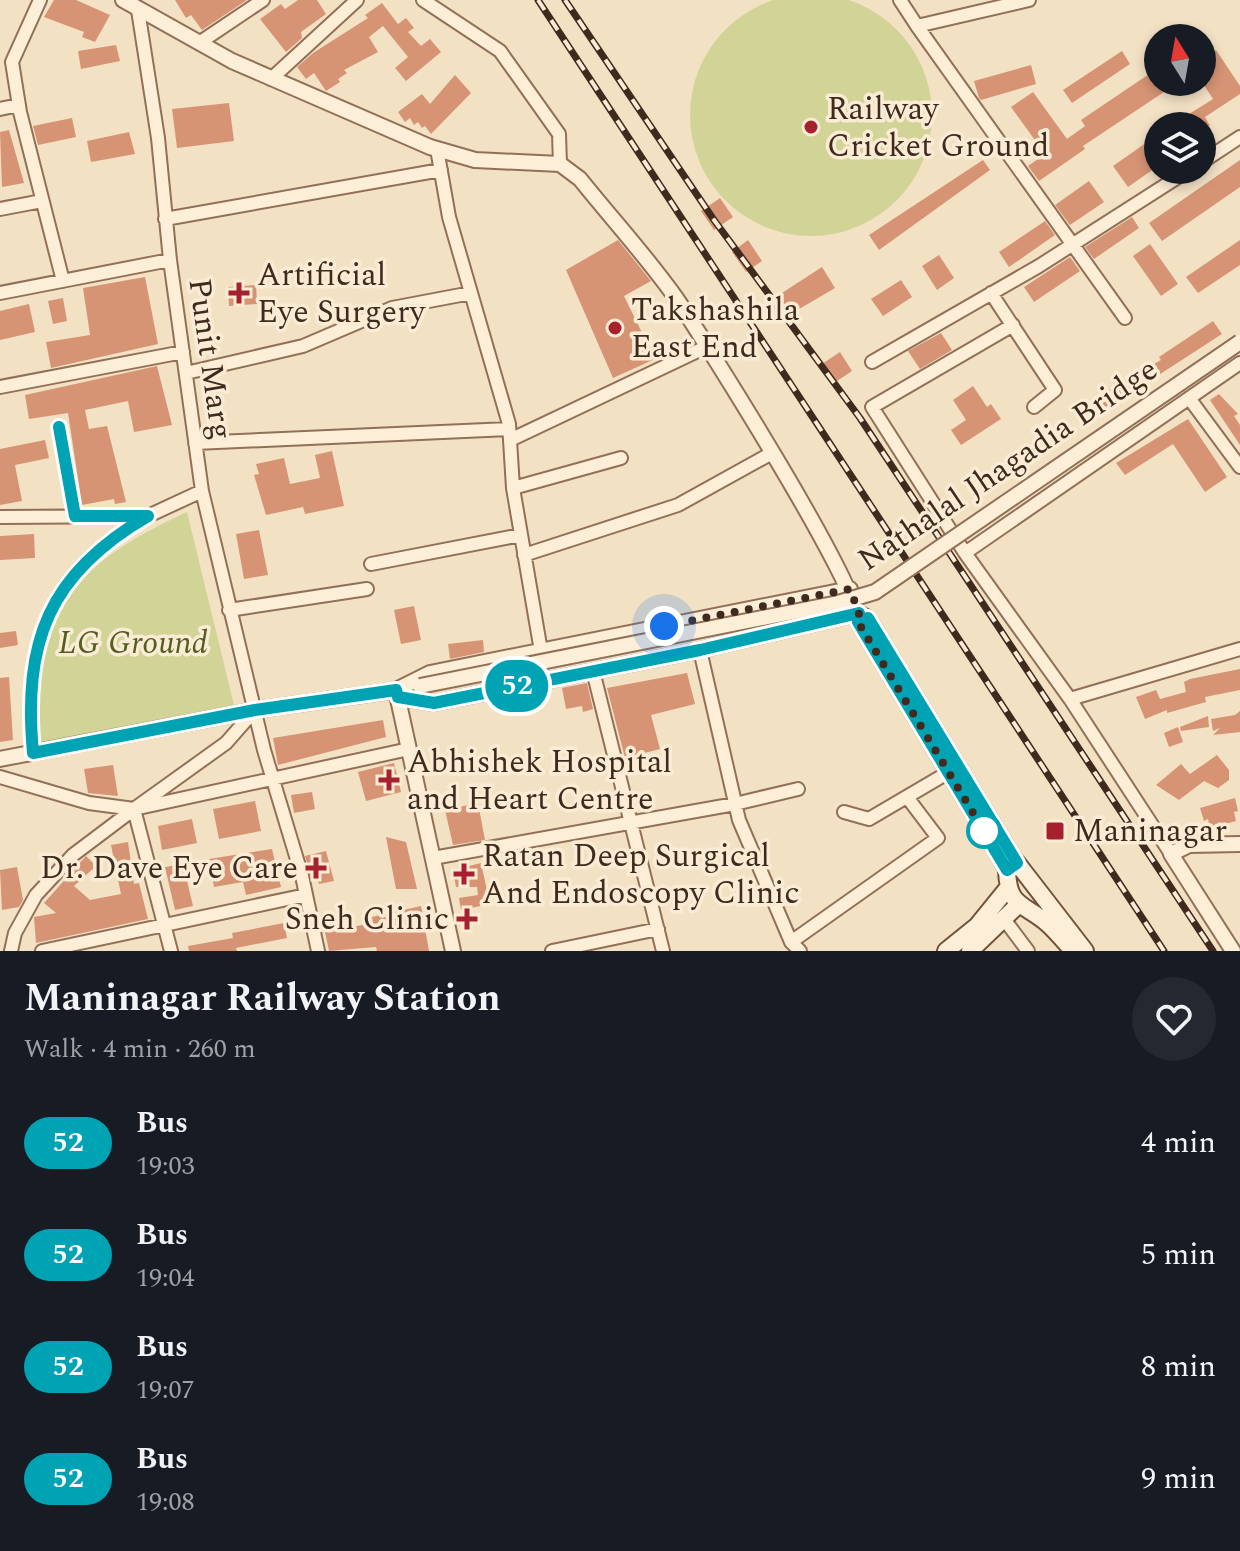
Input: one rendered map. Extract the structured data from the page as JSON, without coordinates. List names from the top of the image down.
{
  "streets": {
    "street": ["Punit Marg", "Nathalal Jhagadia Bridge"]
  },
  "parks": ["LG Ground"],
  "places": {
    "other": ["Railway Cricket Ground", "Takshashila East End"],
    "health": [
      "Artificial Eye Surgery",
      "Abhishek Hospital and Heart Centre",
      "Dr. Dave Eye Care",
      "Ratan Deep Surgical And Endoscopy Clinic",
      "Sneh Clinic"
    ],
    "transit": ["Maninagar"]
  },
  "lines": ["bus line 52"],
  "north": "top",
  "page": {
    "on_map": "52",
    "heading": ["Maninagar Railway Station", "Walk · 4 min · 260 m"],
    "list": [
      {
        "mark": "52",
        "name": "Bus",
        "note": "19:03",
        "value": "4 min"
      },
      {
        "mark": "52",
        "name": "Bus",
        "note": "19:04",
        "value": "5 min"
      },
      {
        "mark": "52",
        "name": "Bus",
        "note": "19:07",
        "value": "8 min"
      },
      {
        "mark": "52",
        "name": "Bus",
        "note": "19:08",
        "value": "9 min"
      }
    ]
  }
}
